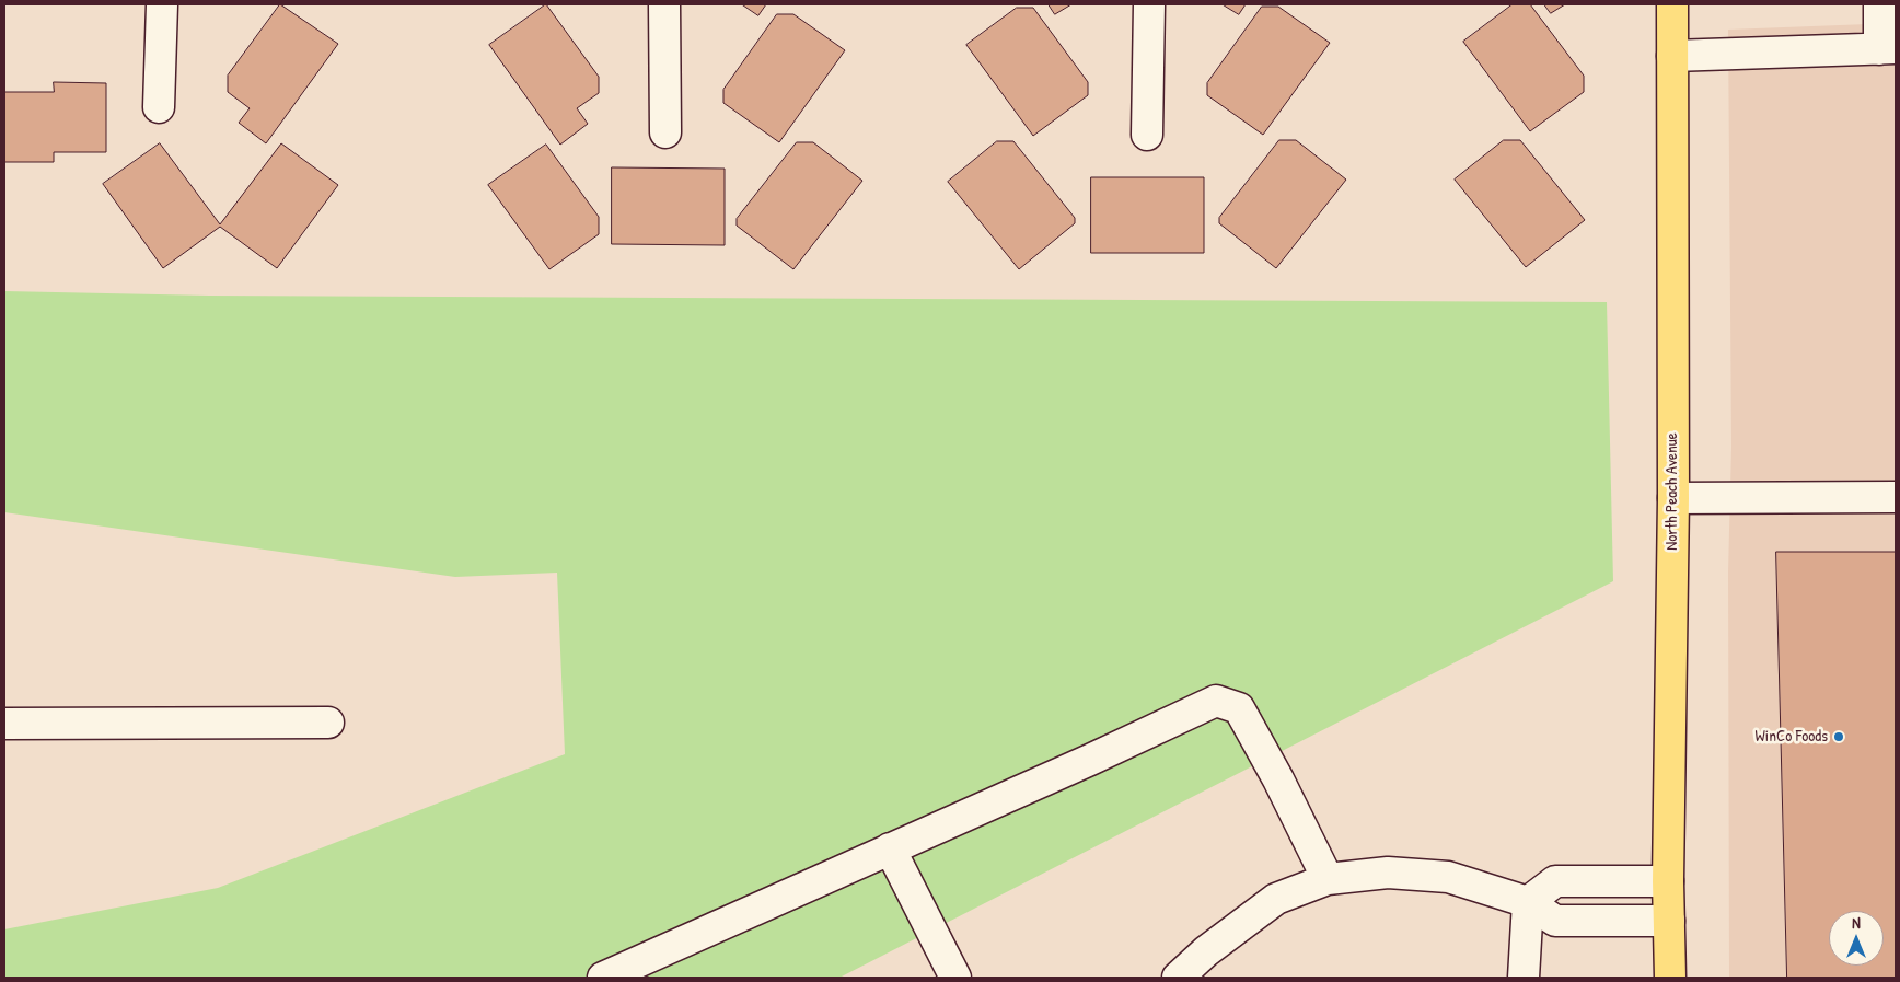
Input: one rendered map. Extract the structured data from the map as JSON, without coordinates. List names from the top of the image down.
{
  "streets": {
    "main road": ["North Peach Avenue"]
  },
  "places": ["WinCo Foods"],
  "north": "top"
}
